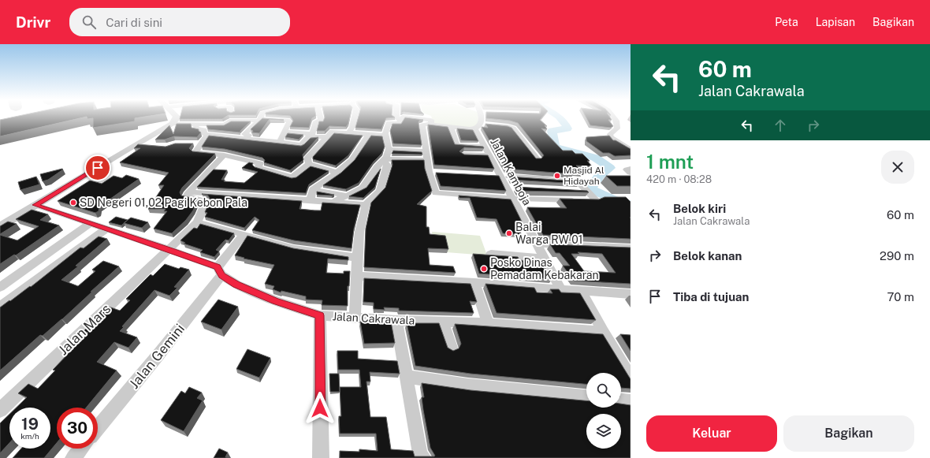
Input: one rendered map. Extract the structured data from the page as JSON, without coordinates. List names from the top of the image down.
{
  "streets": {
    "street": [
      "Jalan Kamboja",
      "Jalan Cakrawala",
      "Jalan Mars",
      "Jalan Gemini"
    ]
  },
  "crossings": [
    ["Jalan Cakrawala", "Jalan Mars"],
    ["Jalan Cakrawala", "Jalan Gemini"]
  ],
  "places": [
    "Masjid Al Hidayah",
    "SD Negeri 01,02 Pagi Kebon Pala",
    "Balai Warga RW 01",
    "Posko Dinas Pemadam Kebakaran"
  ],
  "page": {
    "header": "Drivr",
    "search": "Cari di sini",
    "nav": ["Peta", "Lapisan", "Bagikan"],
    "turn": ["60 m", "Jalan Cakrawala"],
    "heading": ["1 mnt", "420 m · 08:28"],
    "list": [
      {
        "name": "Belok kiri",
        "note": "Jalan Cakrawala",
        "value": "60 m"
      },
      {
        "name": "Belok kanan",
        "value": "290 m"
      },
      {
        "name": "Tiba di tujuan",
        "value": "70 m"
      }
    ],
    "speed": "19 km/h",
    "limit": "30",
    "buttons": ["Keluar", "Bagikan"]
  }
}
